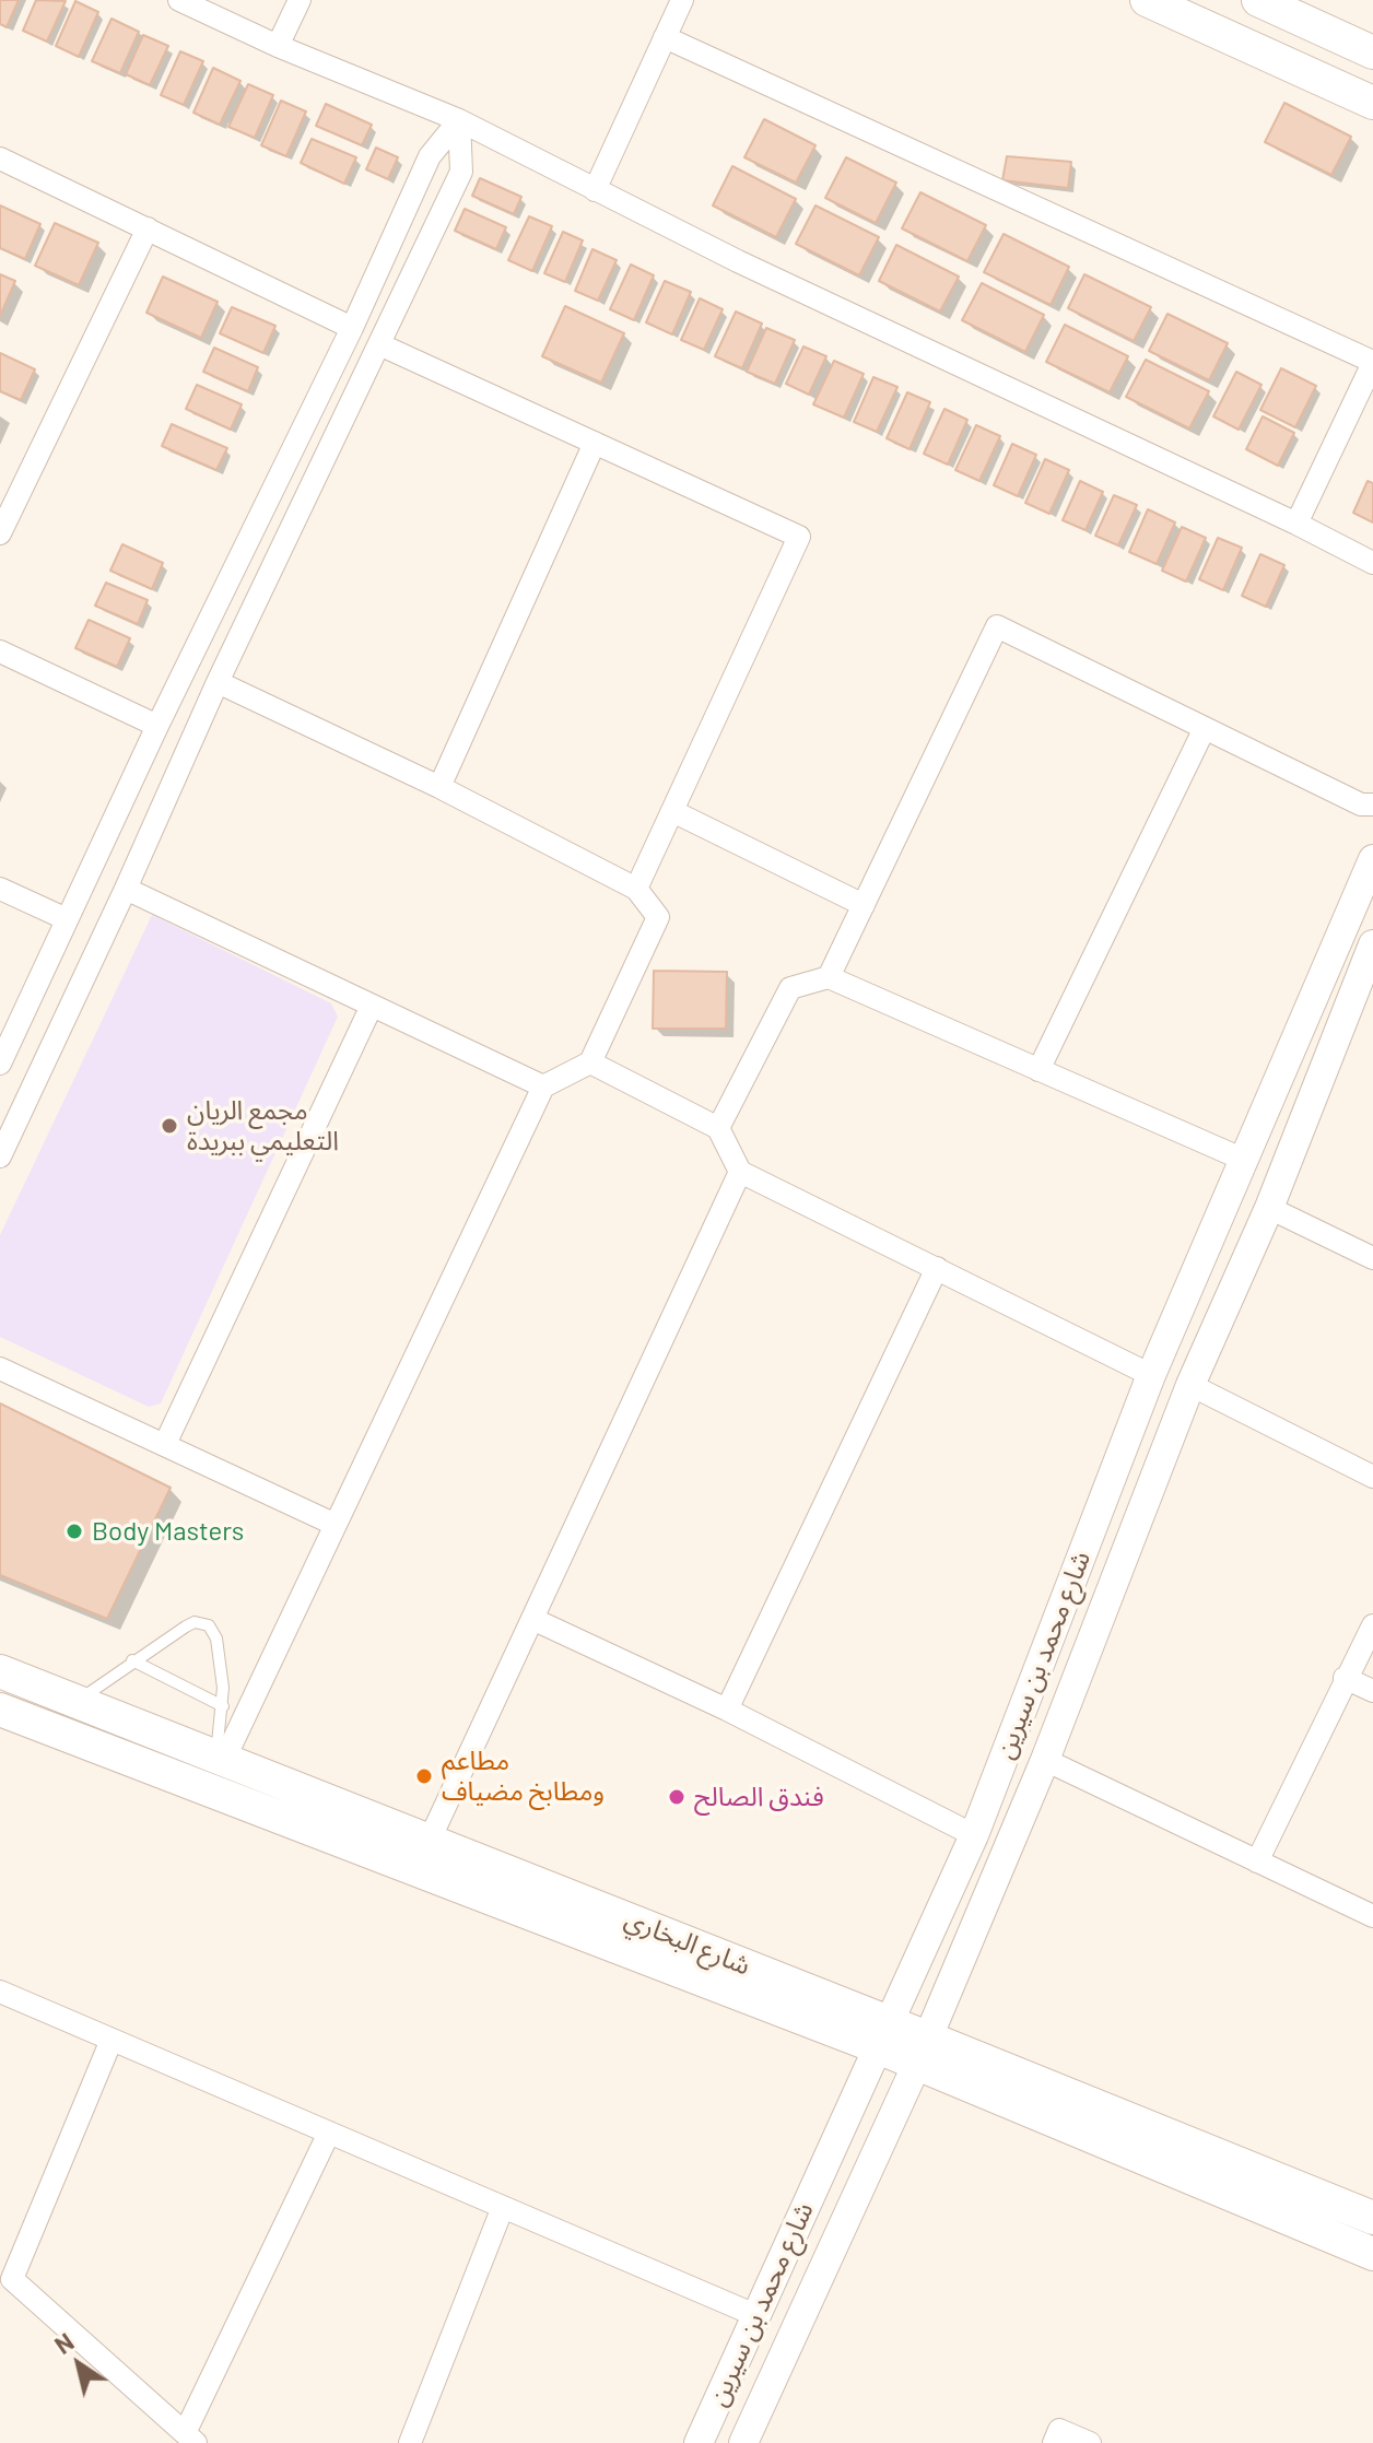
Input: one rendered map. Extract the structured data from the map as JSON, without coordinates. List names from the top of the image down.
{
  "streets": {
    "main road": ["شارع البخاري"],
    "street": ["شارع محمد بن سيرين"]
  },
  "crossings": [
    ["شارع محمد بن سيرين", "شارع البخاري"]
  ],
  "places": [
    "مجمع الريان التعليمي ببريدة",
    "Body Masters",
    "مطاعم ومطابخ مضياف",
    "فندق الصالح"
  ],
  "north": "top left"
}
